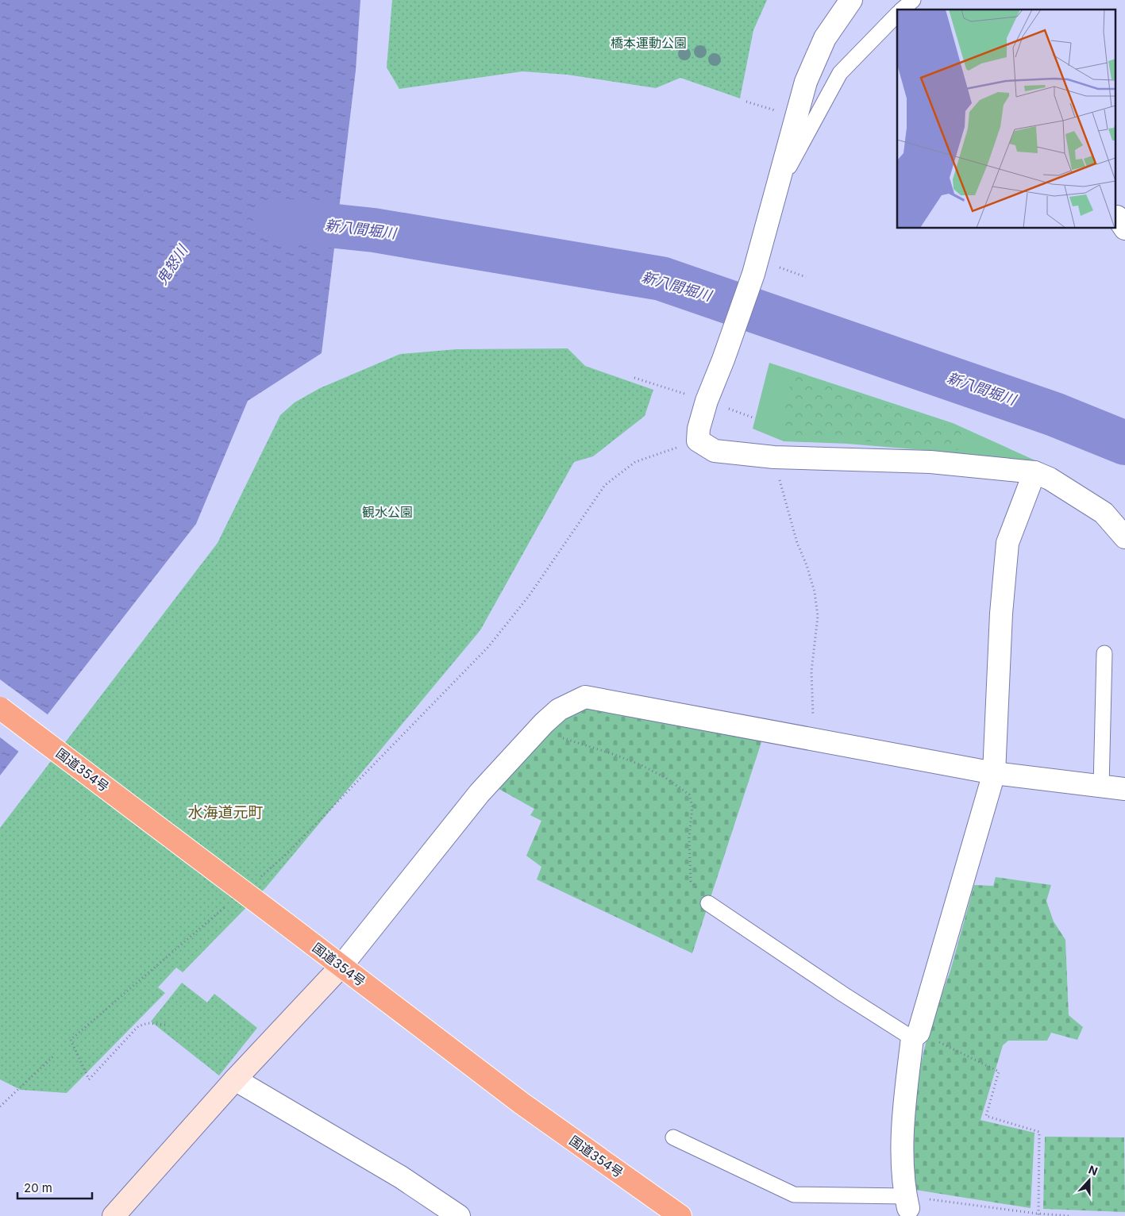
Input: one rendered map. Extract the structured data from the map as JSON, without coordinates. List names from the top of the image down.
{
  "streets": {
    "highway": ["国道354号"]
  },
  "districts": ["水海道元町"],
  "water": ["新八間堀川", "鬼怒川"],
  "parks": ["橋本運動公園", "観水公園"],
  "scale_bar": "20 m",
  "north": "top"
}
